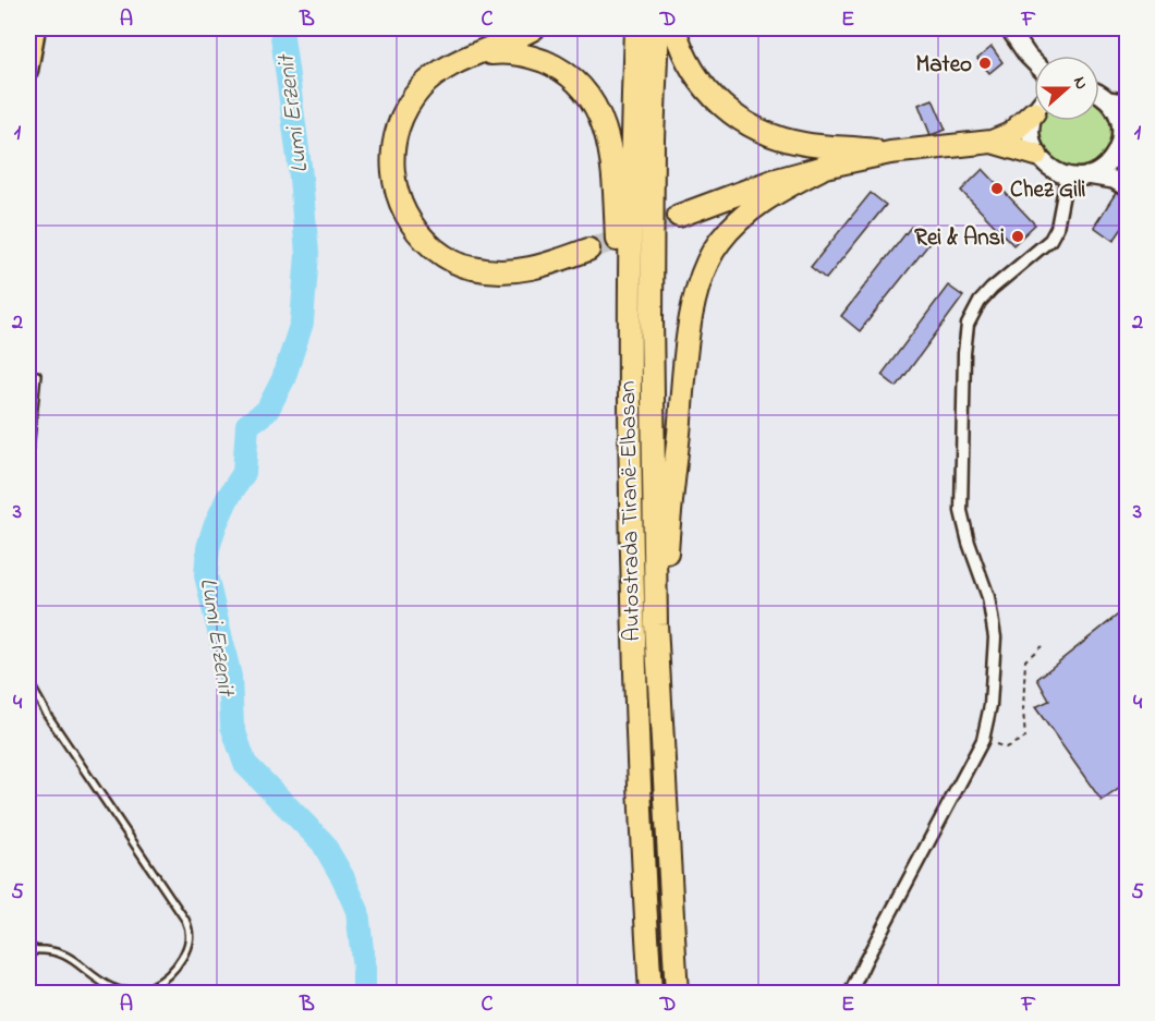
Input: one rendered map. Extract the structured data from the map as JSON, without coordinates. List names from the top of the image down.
{
  "streets": {
    "highway": ["Autostrada Tiranë-Elbasan"]
  },
  "water": ["Lumi Erzenit"],
  "places": ["Mateo", "Chez Gili", "Rei & Ansi"],
  "north": "right",
  "grid": {
    "columns": [
      "A",
      "B",
      "C",
      "D",
      "E",
      "F"
    ],
    "rows": [
      "1",
      "2",
      "3",
      "4",
      "5"
    ]
  }
}
